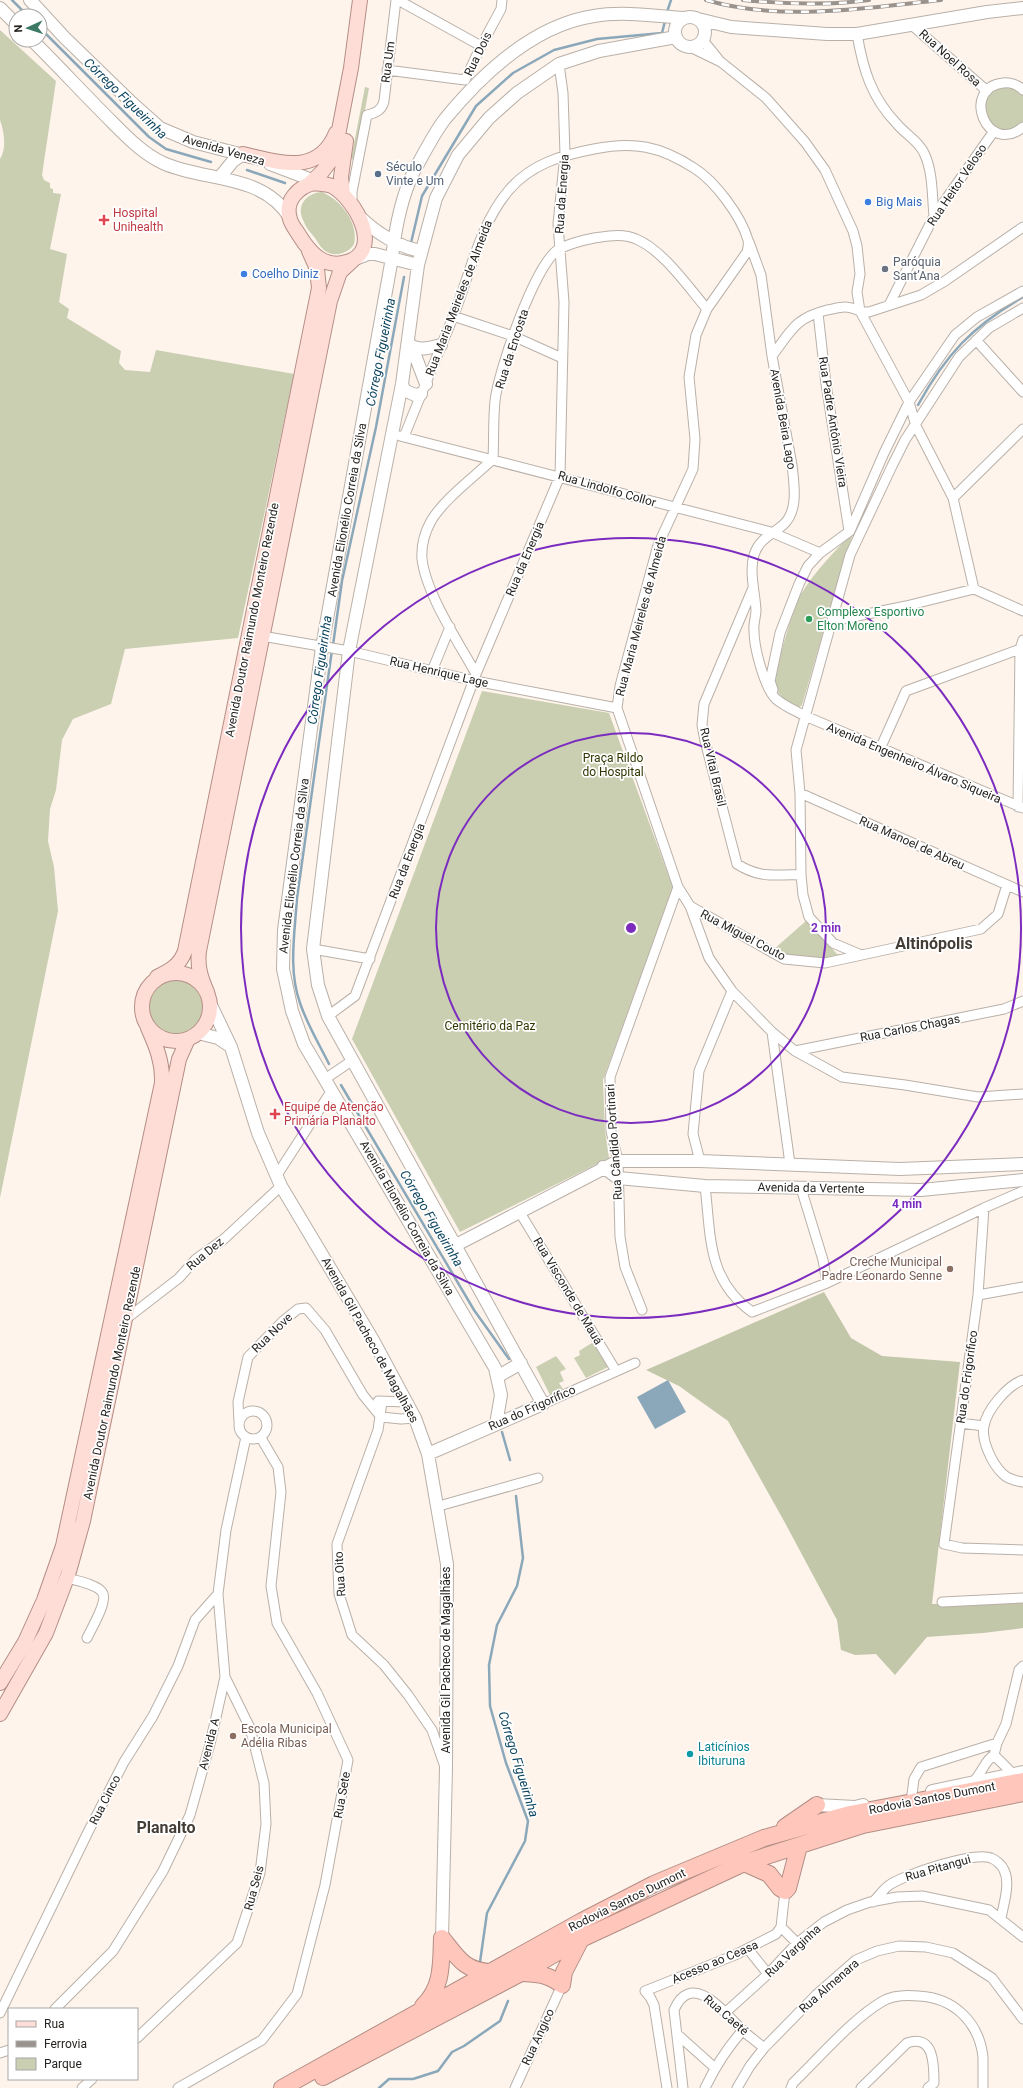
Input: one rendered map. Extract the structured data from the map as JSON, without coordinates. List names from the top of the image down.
{
  "streets": {
    "highway": ["Rodovia Santos Dumont"],
    "main road": ["Avenida Doutor Raimundo Monteiro Rezende"],
    "street": [
      "Rua Dois",
      "Rua Noel Rosa",
      "Rua Um",
      "Avenida Veneza",
      "Rua Heitor Veloso",
      "Rua da Energia",
      "Rua Maria Meireles de Almeida",
      "Rua da Encosta",
      "Avenida Beira Lago",
      "Rua Padre Antônio Vieira",
      "Rua Lindolfo Collor",
      "Avenida Elionélio Correia da Silva",
      "Rua Henrique Lage",
      "Avenida Engenheiro Álvaro Siqueira",
      "Rua Vital Brasil",
      "Rua Manoel de Abreu",
      "Rua Miguel Couto",
      "Rua Carlos Chagas",
      "Rua Cândido Portinari",
      "Avenida da Vertente",
      "Rua Dez",
      "Rua Visconde de Mauá",
      "Rua Nove",
      "Avenida Gil Pacheco de Magalhães",
      "Rua do Frigorífico",
      "Rua Oito",
      "Avenida A",
      "Rua Sete",
      "Rua Cinco",
      "Rua Pitangui",
      "Rua Seis",
      "Rua Varginha",
      "Acesso ao Ceasa",
      "Rua Almenara",
      "Rua Caeté",
      "Rua Angico"
    ]
  },
  "crossings": [
    ["Rua Dois", "Rua Um"],
    ["Avenida Veneza", "Avenida Doutor Raimundo Monteiro Rezende"],
    ["Rua Heitor Veloso", "Avenida Beira Lago"],
    ["Rua da Energia", "Rua Maria Meireles de Almeida"],
    ["Rua da Energia", "Rua da Encosta"],
    ["Rua da Energia", "Rua Lindolfo Collor"],
    ["Rua da Energia", "Rua Henrique Lage"],
    ["Rua Maria Meireles de Almeida", "Rua Lindolfo Collor"],
    ["Rua Maria Meireles de Almeida", "Rua Henrique Lage"],
    ["Rua Maria Meireles de Almeida", "Rua Miguel Couto"],
    ["Rua Maria Meireles de Almeida", "Rua Carlos Chagas"],
    ["Rua Maria Meireles de Almeida", "Rua Cândido Portinari"],
    ["Rua da Encosta", "Rua Lindolfo Collor"],
    ["Avenida Beira Lago", "Rua Padre Antônio Vieira"],
    ["Avenida Beira Lago", "Rua Lindolfo Collor"],
    ["Avenida Beira Lago", "Avenida Engenheiro Álvaro Siqueira"],
    ["Avenida Beira Lago", "Rua Vital Brasil"],
    ["Avenida Elionélio Correia da Silva", "Rua Henrique Lage"],
    ["Avenida Elionélio Correia da Silva", "Rua do Frigorífico"],
    ["Avenida Doutor Raimundo Monteiro Rezende", "Rua Henrique Lage"],
    ["Avenida Doutor Raimundo Monteiro Rezende", "Rua Dez"],
    ["Avenida Doutor Raimundo Monteiro Rezende", "Avenida Gil Pacheco de Magalhães"],
    ["Rua Manoel de Abreu", "Rua Miguel Couto"],
    ["Rua Cândido Portinari", "Avenida da Vertente"],
    ["Avenida da Vertente", "Rua Visconde de Mauá"],
    ["Rua Dez", "Avenida Gil Pacheco de Magalhães"],
    ["Rua Visconde de Mauá", "Rua do Frigorífico"],
    ["Rua Nove", "Rua Oito"],
    ["Rua Nove", "Avenida A"],
    ["Rua Nove", "Rua Sete"],
    ["Avenida Gil Pacheco de Magalhães", "Rua do Frigorífico"],
    ["Avenida Gil Pacheco de Magalhães", "Rua Oito"],
    ["Avenida A", "Rua Sete"],
    ["Avenida A", "Rua Cinco"],
    ["Avenida A", "Rua Seis"],
    ["Rua Pitangui", "Rua Varginha"],
    ["Rua Varginha", "Rua Caeté"],
    ["Rua Almenara", "Rua Caeté"]
  ],
  "districts": ["Altinópolis", "Planalto"],
  "water": ["Córrego Figueirinha"],
  "parks": ["Praça Rildo do Hospital", "Cemitério da Paz"],
  "places": {
    "other": [
      "Século Vinte e Um",
      "Big Mais",
      "Paróquia Sant’Ana",
      "Coelho Diniz",
      "Complexo Esportivo Elton Moreno",
      "Creche Municipal Padre Leonardo Senne",
      "Escola Municipal Adélia Ribas",
      "Laticínios Ibituruna"
    ],
    "health": ["Hospital Unihealth", "Equipe de Atenção Primária Planalto"]
  },
  "legend": ["Rua", "Ferrovia", "Parque"],
  "north": "left",
  "rings": ["2 min", "4 min"]
}
